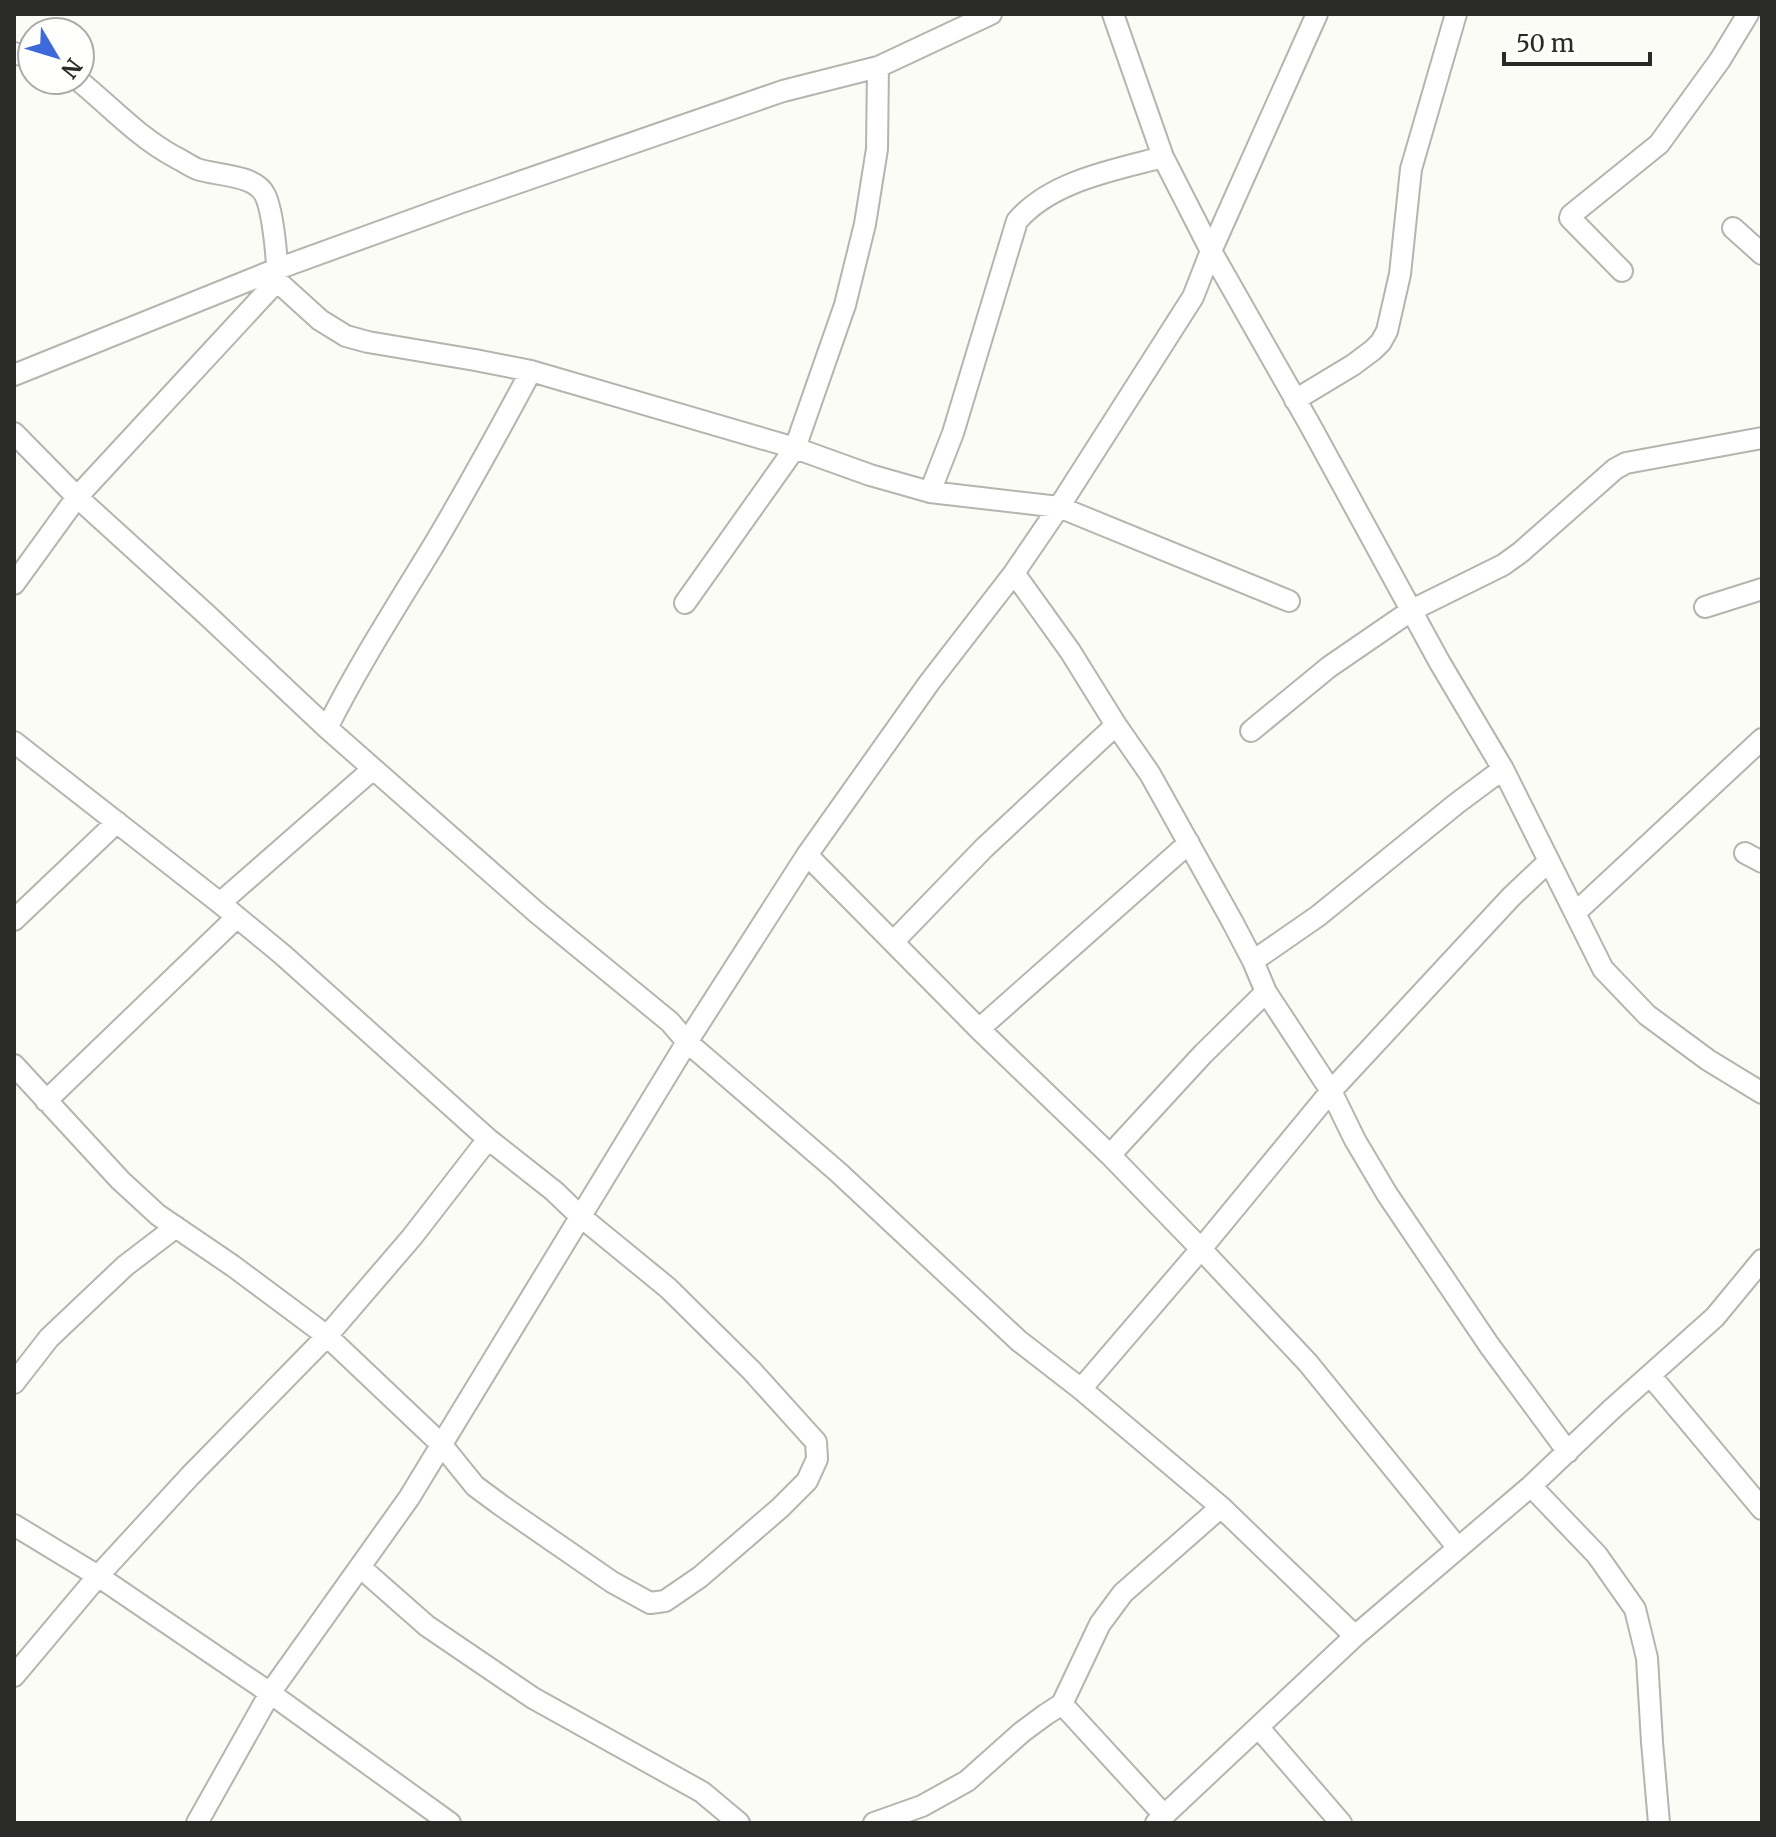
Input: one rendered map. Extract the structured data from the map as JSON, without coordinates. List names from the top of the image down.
{
  "scale_bar": "50 m",
  "north": "bottom right"
}
